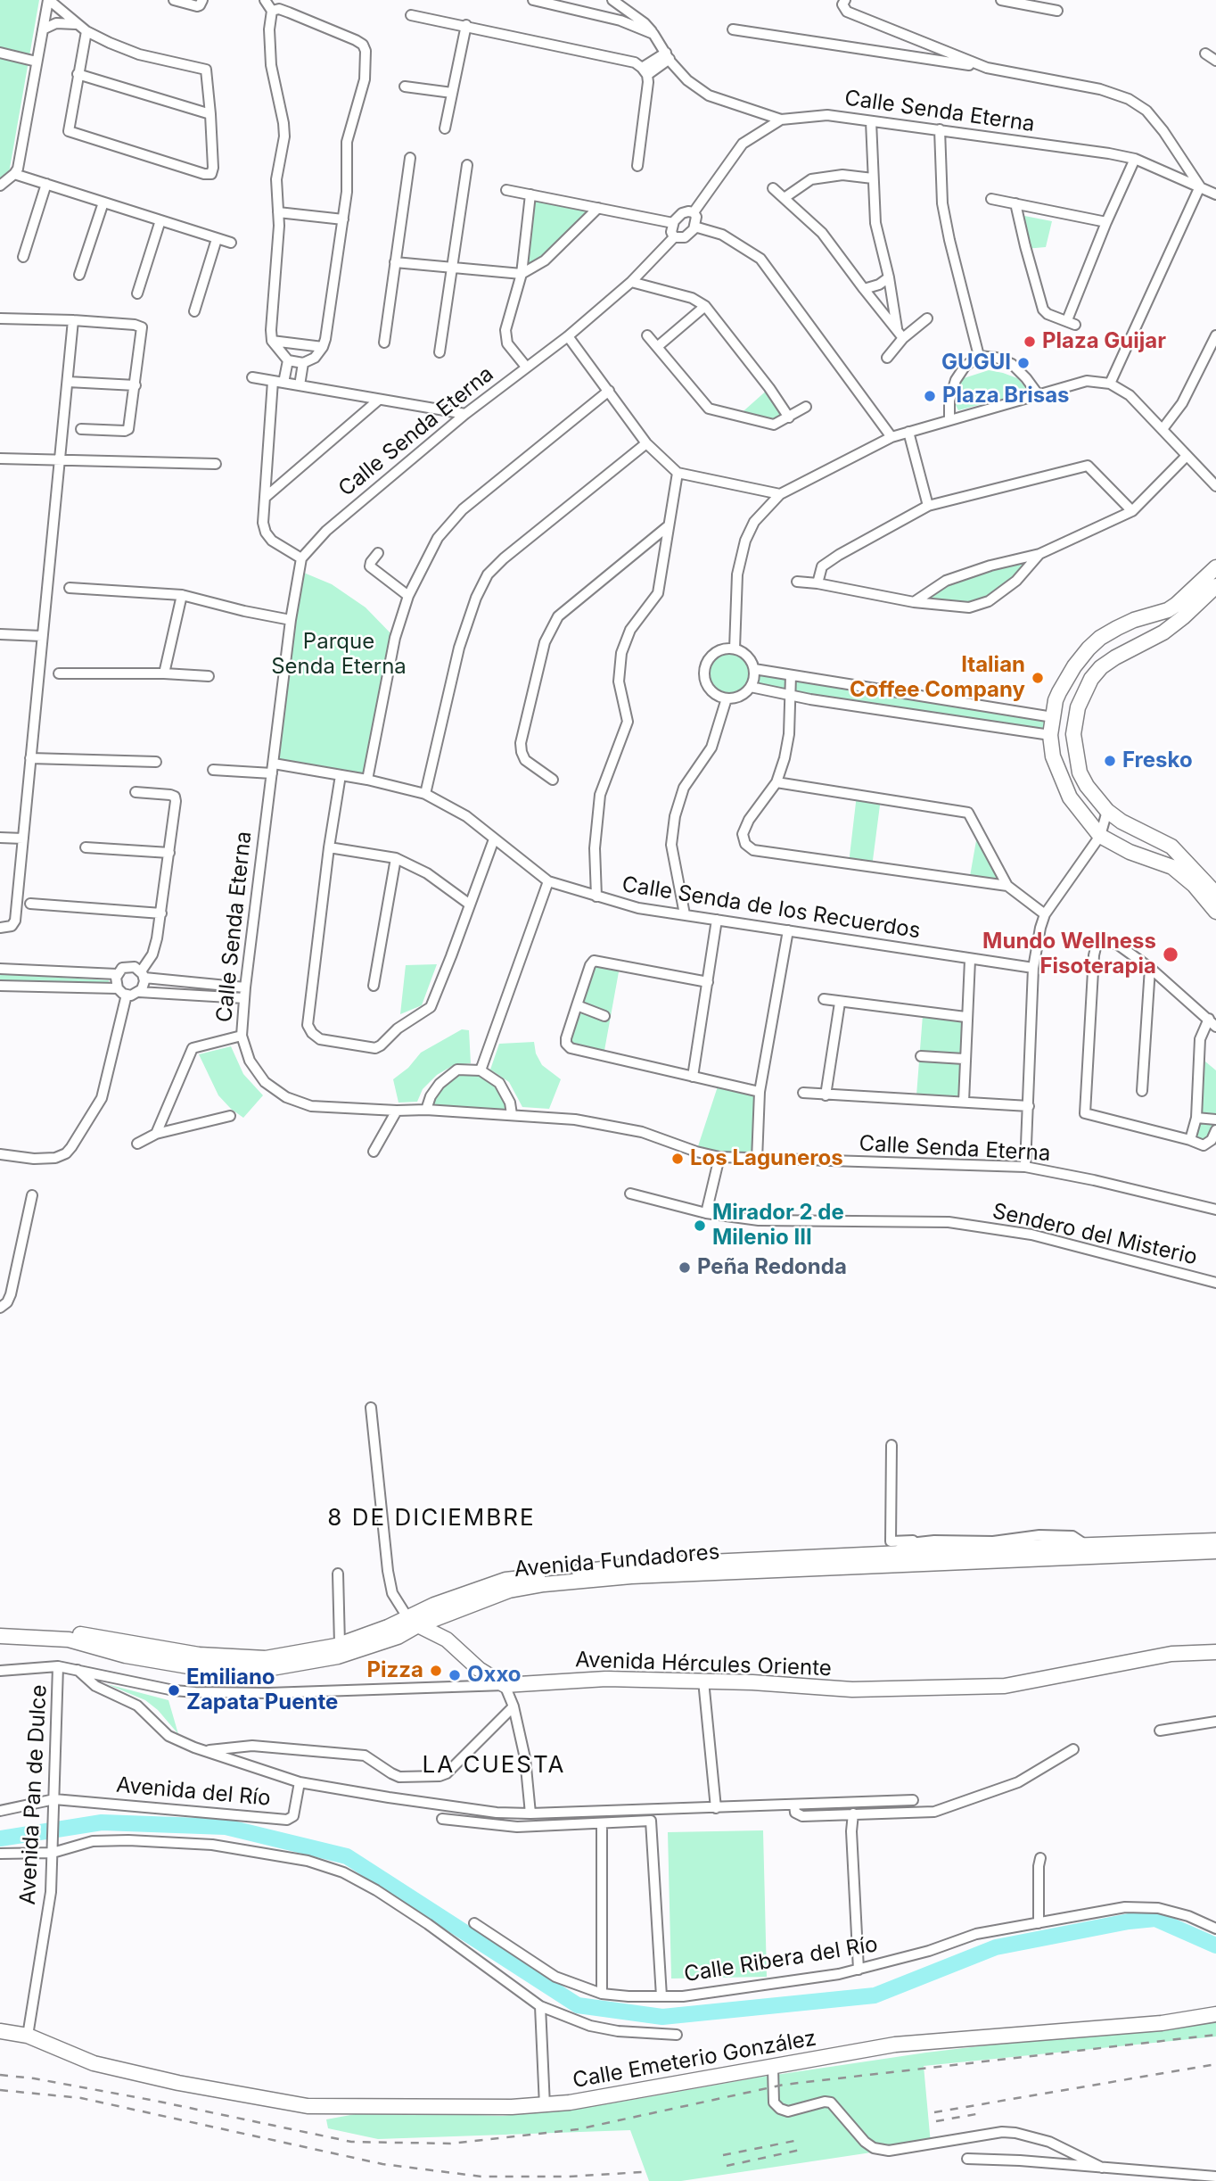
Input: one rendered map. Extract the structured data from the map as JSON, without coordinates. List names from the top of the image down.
{
  "streets": {
    "street": [
      "Calle Senda Eterna",
      "Calle Senda de los Recuerdos",
      "Sendero del Misterio",
      "Avenida Fundadores",
      "Avenida Hércules Oriente",
      "Avenida del Río",
      "Avenida Pan de Dulce",
      "Calle Ribera del Río",
      "Calle Emeterio González"
    ]
  },
  "crossings": [
    ["Calle Senda Eterna", "Calle Senda de los Recuerdos"],
    ["Avenida Hércules Oriente", "Avenida Pan de Dulce"],
    ["Avenida del Río", "Avenida Pan de Dulce"],
    ["Avenida Pan de Dulce", "Calle Emeterio González"]
  ],
  "districts": ["8 DE DICIEMBRE", "LA CUESTA"],
  "parks": ["Parque Senda Eterna"],
  "places": [
    "Plaza Guijar",
    "GUGUI",
    "Plaza Brisas",
    "Italian Coffee Company",
    "Fresko",
    "Mundo Wellness Fisoterapia",
    "Los Laguneros",
    "Mirador 2 de Milenio III",
    "Peña Redonda",
    "Pizza",
    "Oxxo",
    "Emiliano Zapata Puente"
  ]
}
